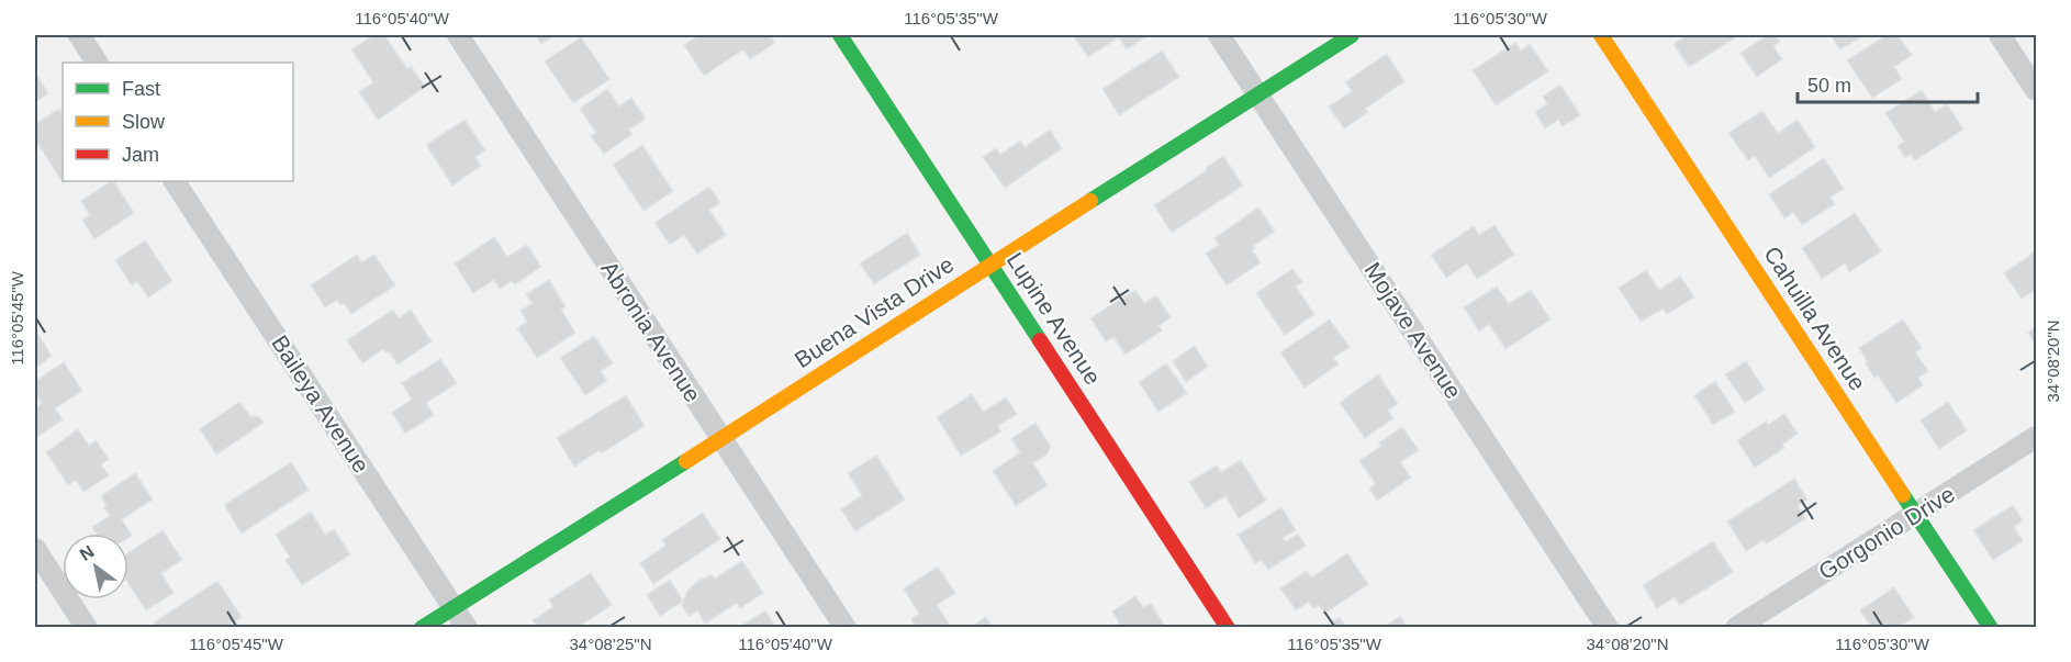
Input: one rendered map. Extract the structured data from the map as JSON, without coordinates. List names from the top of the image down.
{
  "streets": {
    "street": [
      "Buena Vista Drive",
      "Lupine Avenue",
      "Cahuilla Avenue",
      "Mojave Avenue",
      "Abronia Avenue",
      "Baileya Avenue",
      "Gorgonio Drive"
    ]
  },
  "crossings": [
    ["Buena Vista Drive", "Lupine Avenue"],
    ["Buena Vista Drive", "Mojave Avenue"],
    ["Buena Vista Drive", "Abronia Avenue"],
    ["Buena Vista Drive", "Baileya Avenue"],
    ["Cahuilla Avenue", "Gorgonio Drive"]
  ],
  "legend": ["Fast", "Slow", "Jam"],
  "scale_bar": "50 m",
  "north": "top left",
  "coordinates": [
    "116°05'40\"W",
    "116°05'35\"W",
    "116°05'30\"W",
    "116°05'45\"W",
    "34°08'20\"N",
    "34°08'25\"N"
  ]
}
